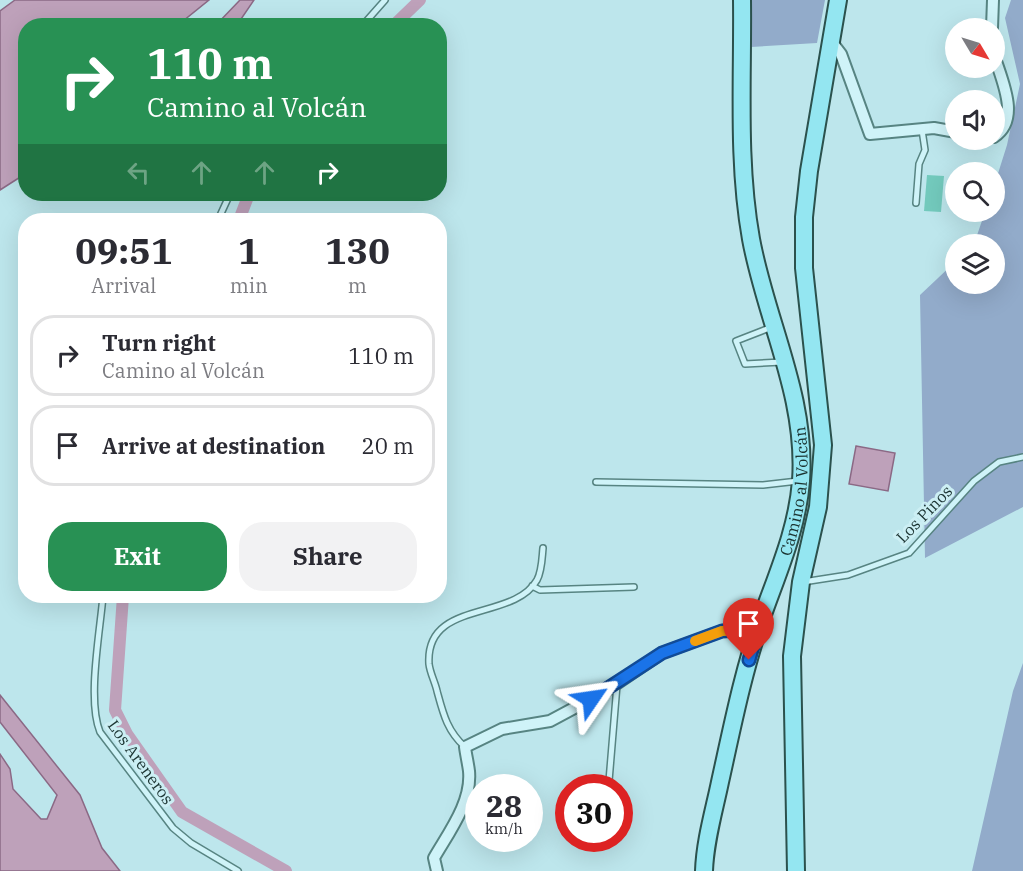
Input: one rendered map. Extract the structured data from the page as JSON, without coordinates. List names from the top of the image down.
{
  "streets": {
    "main road": ["Camino al Volcán"],
    "lane": ["Los Pinos", "Los Areneros"]
  },
  "crossings": [
    ["Camino al Volcán", "Los Pinos"]
  ],
  "north": "bottom right",
  "page": {
    "turn": ["110 m", "Camino al Volcán"],
    "eta": [
      "09:51",
      "Arrival",
      "1",
      "min",
      "130",
      "m"
    ],
    "list": [
      {
        "name": "Turn right",
        "note": "Camino al Volcán",
        "value": "110 m"
      },
      {
        "name": "Arrive at destination",
        "value": "20 m"
      }
    ],
    "buttons": ["Exit", "Share"],
    "speed": "28 km/h",
    "limit": "30"
  }
}
